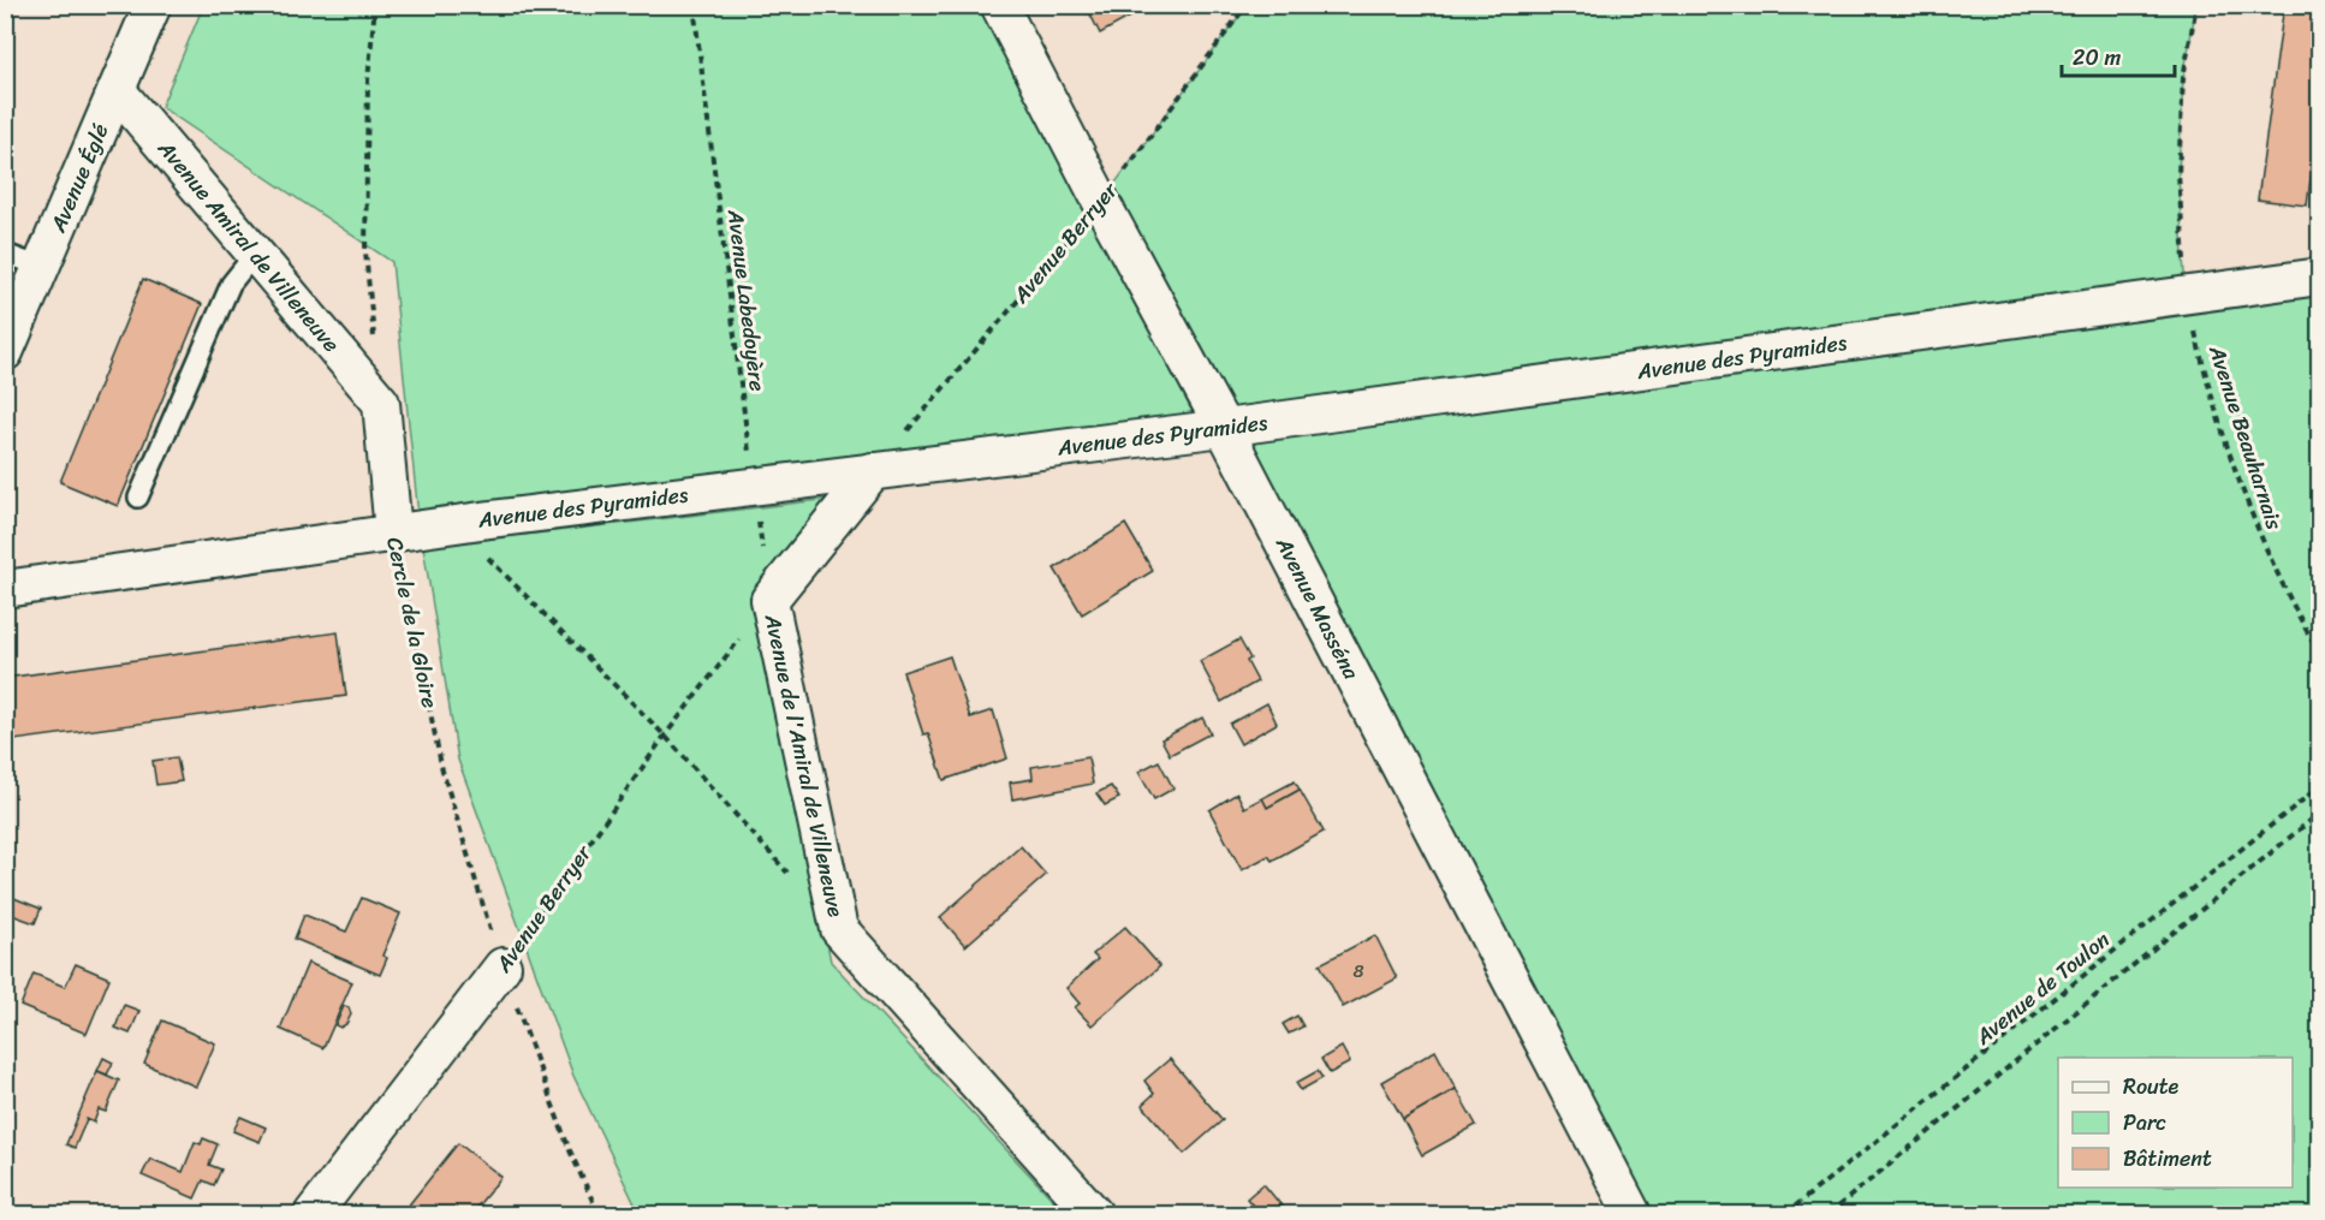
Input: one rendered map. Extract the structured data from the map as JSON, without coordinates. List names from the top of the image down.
{
  "streets": {
    "street": [
      "Avenue Églé",
      "Avenue Berryer",
      "Avenue Amiral de Villeneuve",
      "Avenue des Pyramides",
      "Avenue Masséna",
      "Cercle de la Gloire",
      "Avenue de l'Amiral de Villeneuve"
    ],
    "path": ["Avenue Labedoyère", "Avenue Beauharnais", "Avenue de Toulon"]
  },
  "crossings": [
    ["Avenue Églé", "Avenue Amiral de Villeneuve"],
    ["Avenue Berryer", "Avenue Labedoyère"],
    ["Avenue Berryer", "Avenue des Pyramides"],
    ["Avenue Berryer", "Avenue Masséna"],
    ["Avenue Berryer", "Cercle de la Gloire"],
    ["Avenue Berryer", "Avenue de l'Amiral de Villeneuve"],
    ["Avenue Amiral de Villeneuve", "Cercle de la Gloire"],
    ["Avenue Labedoyère", "Avenue des Pyramides"],
    ["Avenue Labedoyère", "Avenue de l'Amiral de Villeneuve"],
    ["Avenue des Pyramides", "Avenue Beauharnais"],
    ["Avenue des Pyramides", "Avenue Masséna"],
    ["Avenue des Pyramides", "Cercle de la Gloire"],
    ["Avenue des Pyramides", "Avenue de l'Amiral de Villeneuve"]
  ],
  "house_numbers": ["8"],
  "legend": ["Route", "Parc", "Bâtiment"],
  "scale_bar": "20 m"
}
